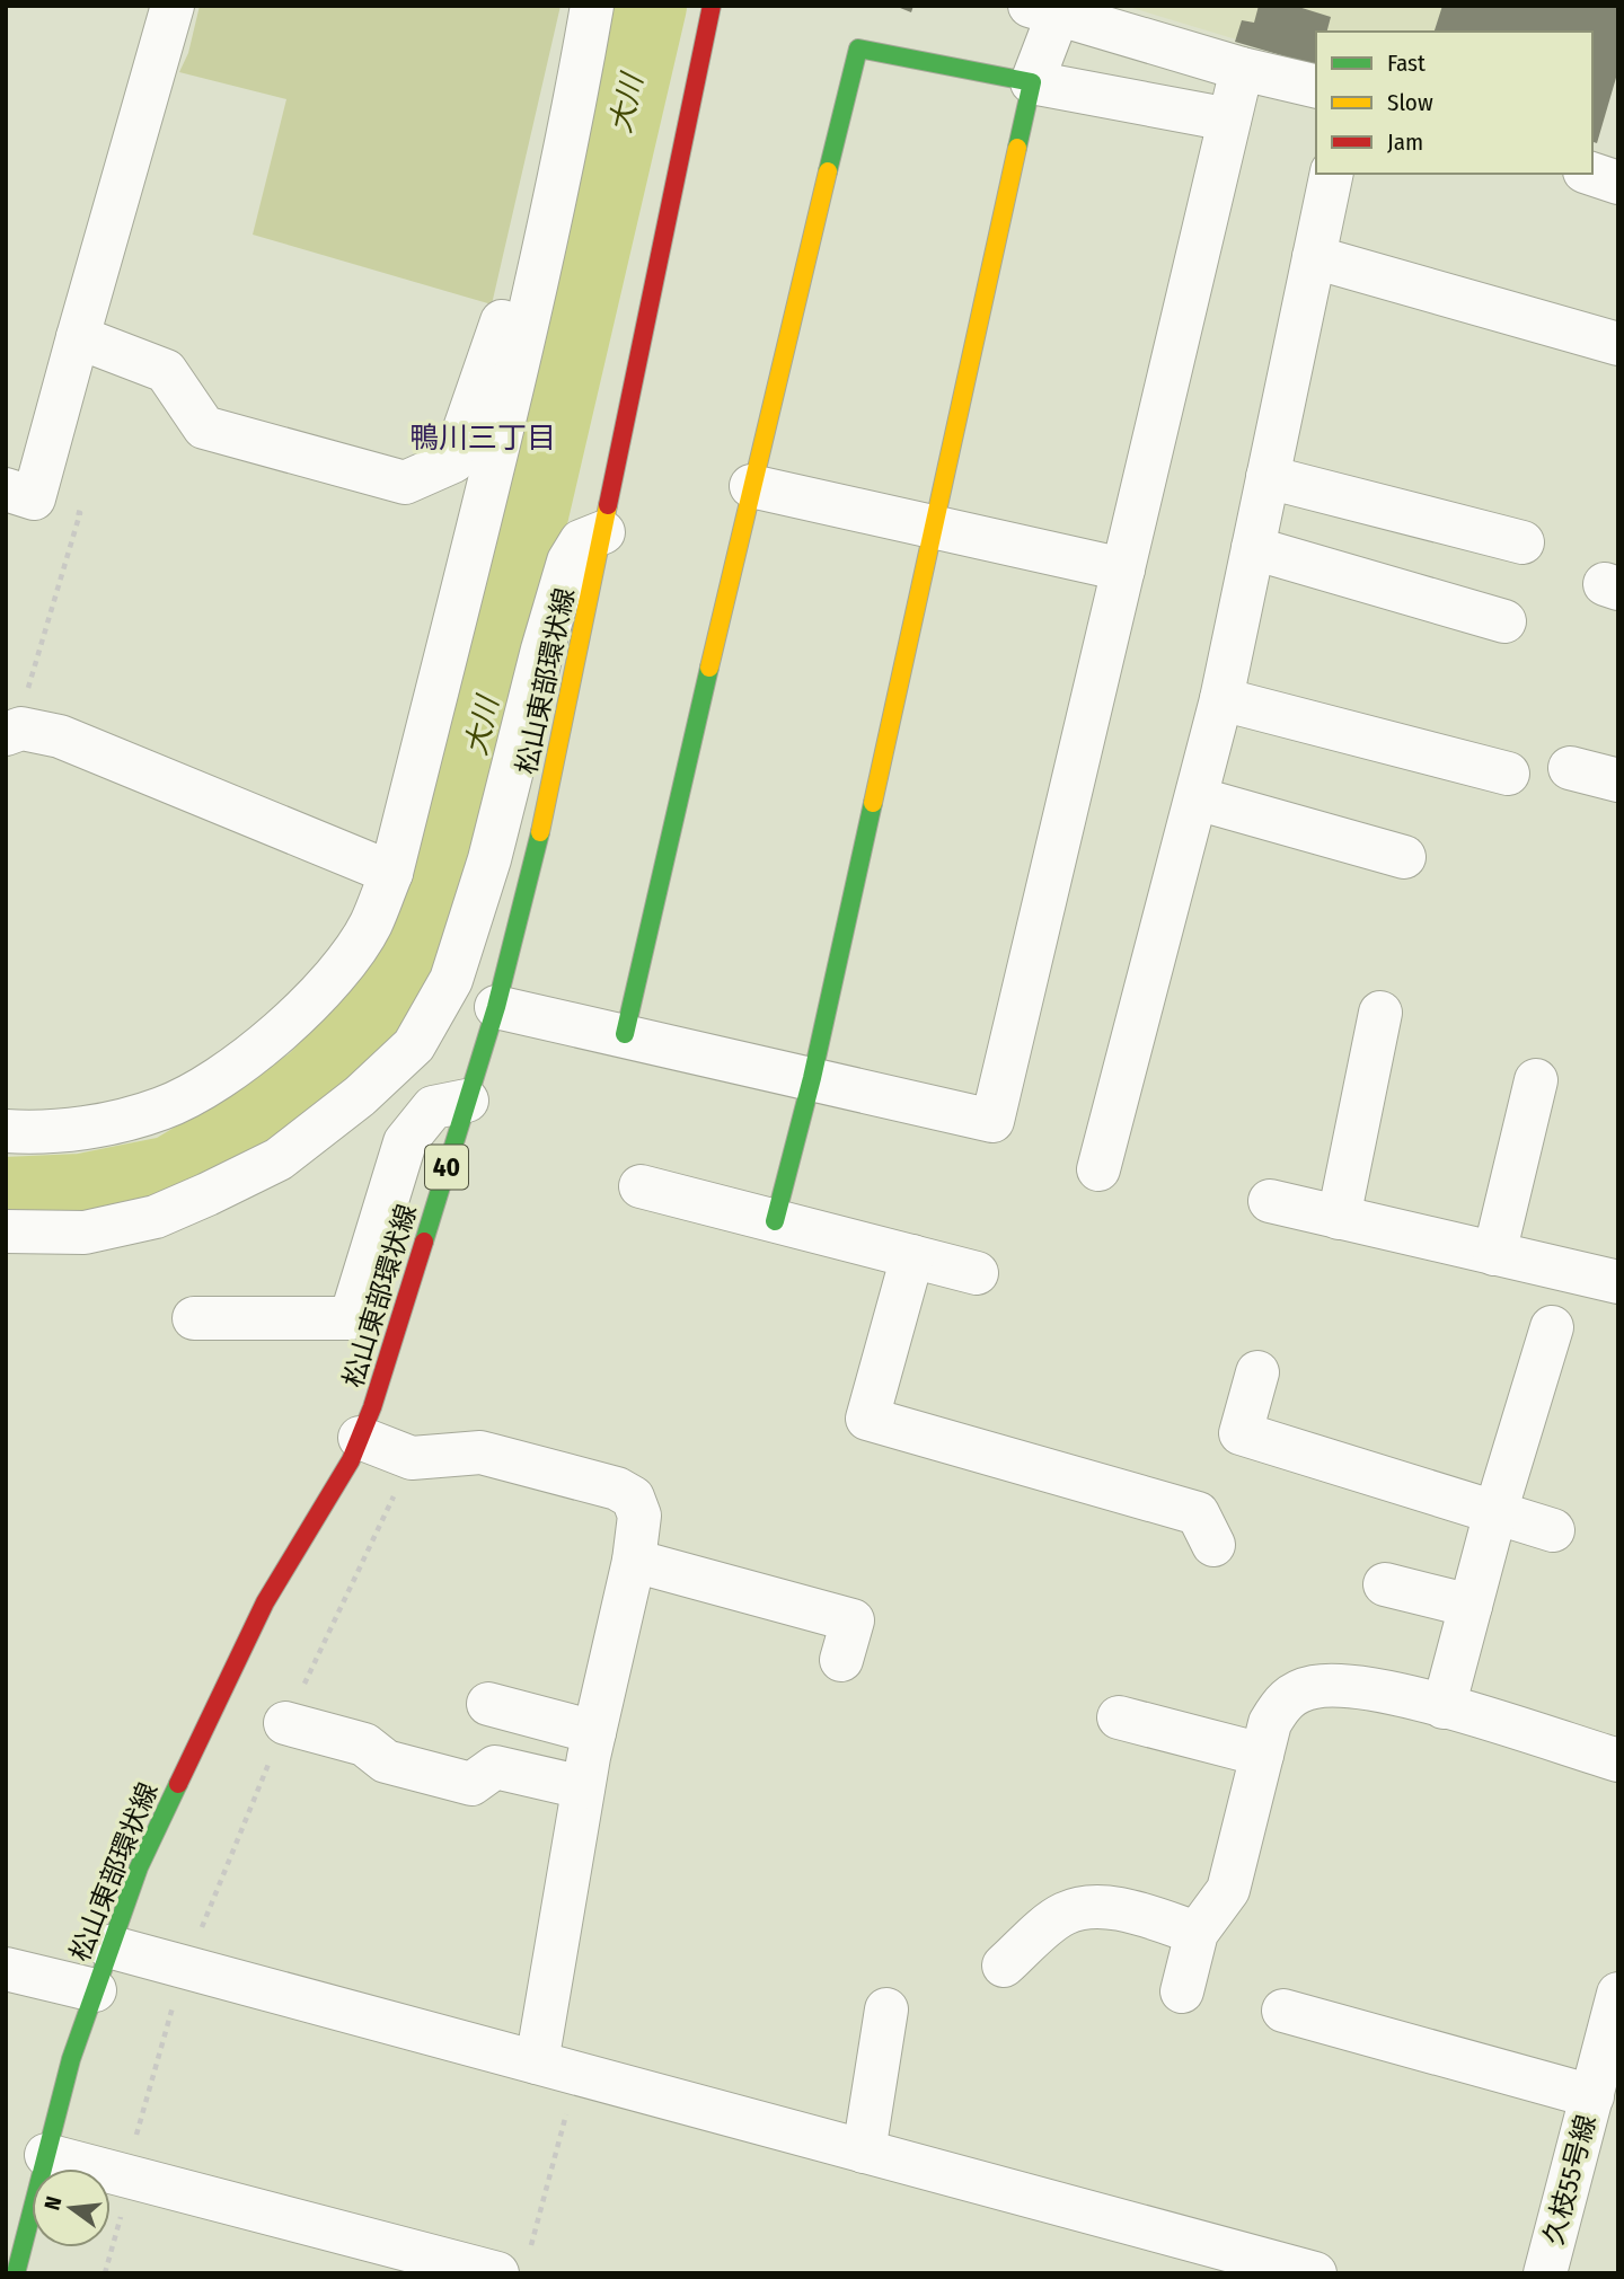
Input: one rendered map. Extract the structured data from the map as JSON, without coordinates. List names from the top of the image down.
{
  "streets": {
    "main road": ["松山東部環状線", "40"],
    "street": ["久枝55号線"]
  },
  "districts": ["鴨川三丁目"],
  "water": ["大川"],
  "legend": ["Fast", "Slow", "Jam"],
  "north": "left"
}
